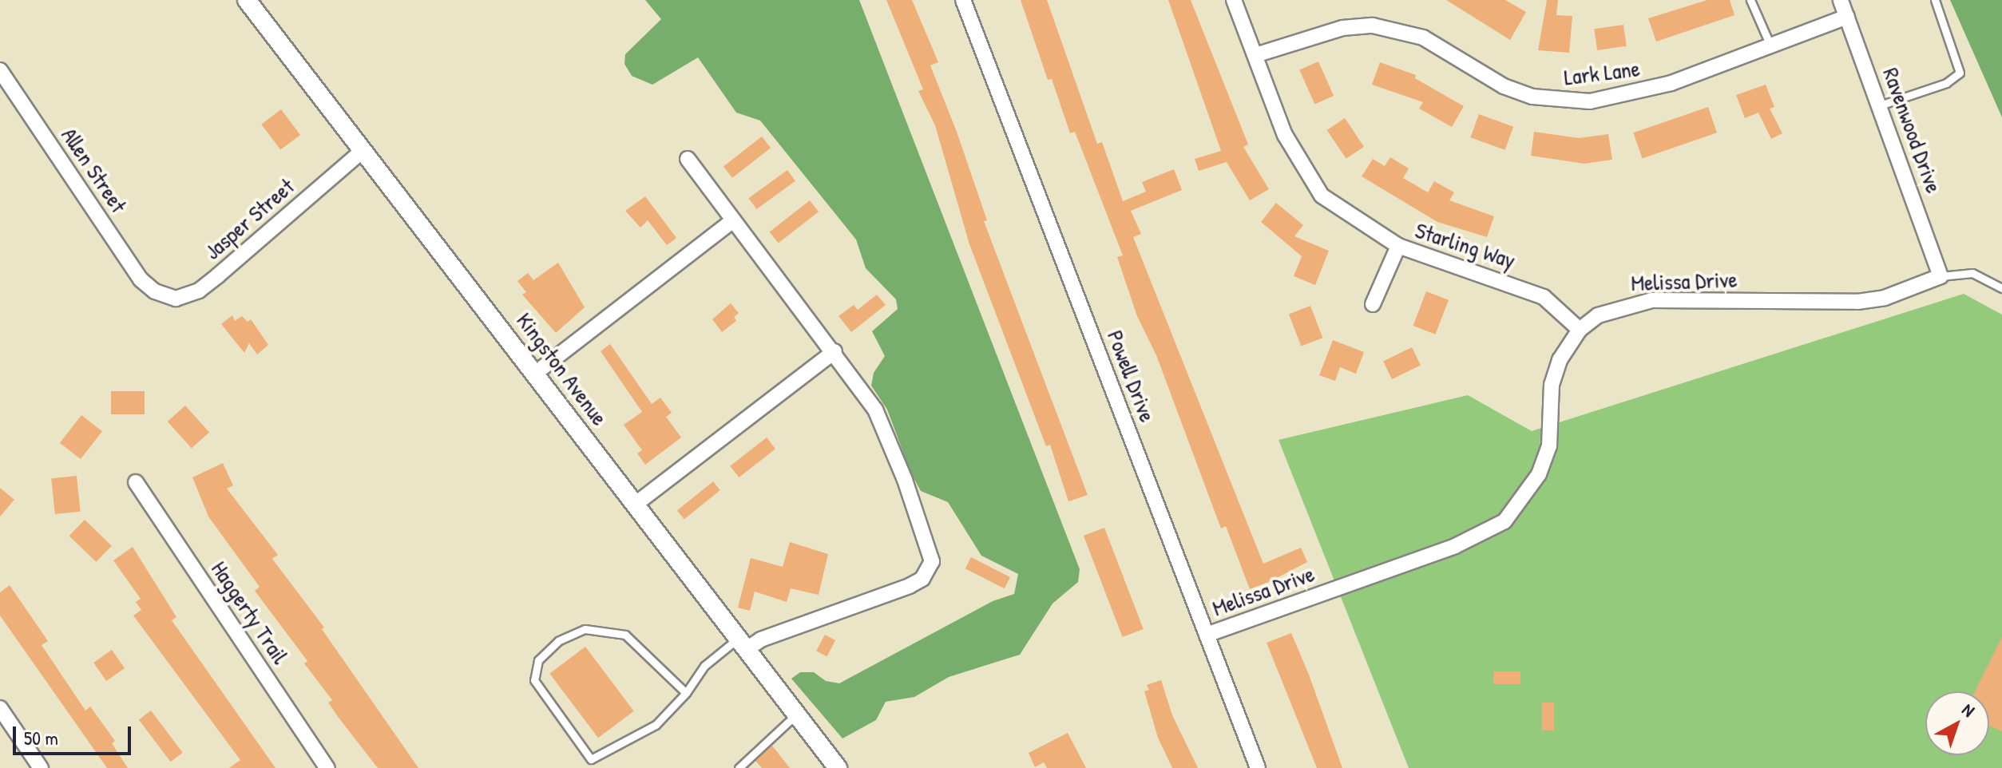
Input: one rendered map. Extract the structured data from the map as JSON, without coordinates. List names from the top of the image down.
{
  "streets": {
    "street": [
      "Lark Lane",
      "Ravenwood Drive",
      "Allen Street",
      "Jasper Street",
      "Starling Way",
      "Melissa Drive",
      "Kingston Avenue",
      "Powell Drive",
      "Haggerty Trail"
    ]
  },
  "crossings": [
    ["Lark Lane", "Ravenwood Drive"],
    ["Lark Lane", "Starling Way"],
    ["Ravenwood Drive", "Melissa Drive"],
    ["Allen Street", "Jasper Street"],
    ["Jasper Street", "Kingston Avenue"],
    ["Starling Way", "Melissa Drive"],
    ["Melissa Drive", "Powell Drive"]
  ],
  "scale_bar": "50 m",
  "north": "top right"
}
